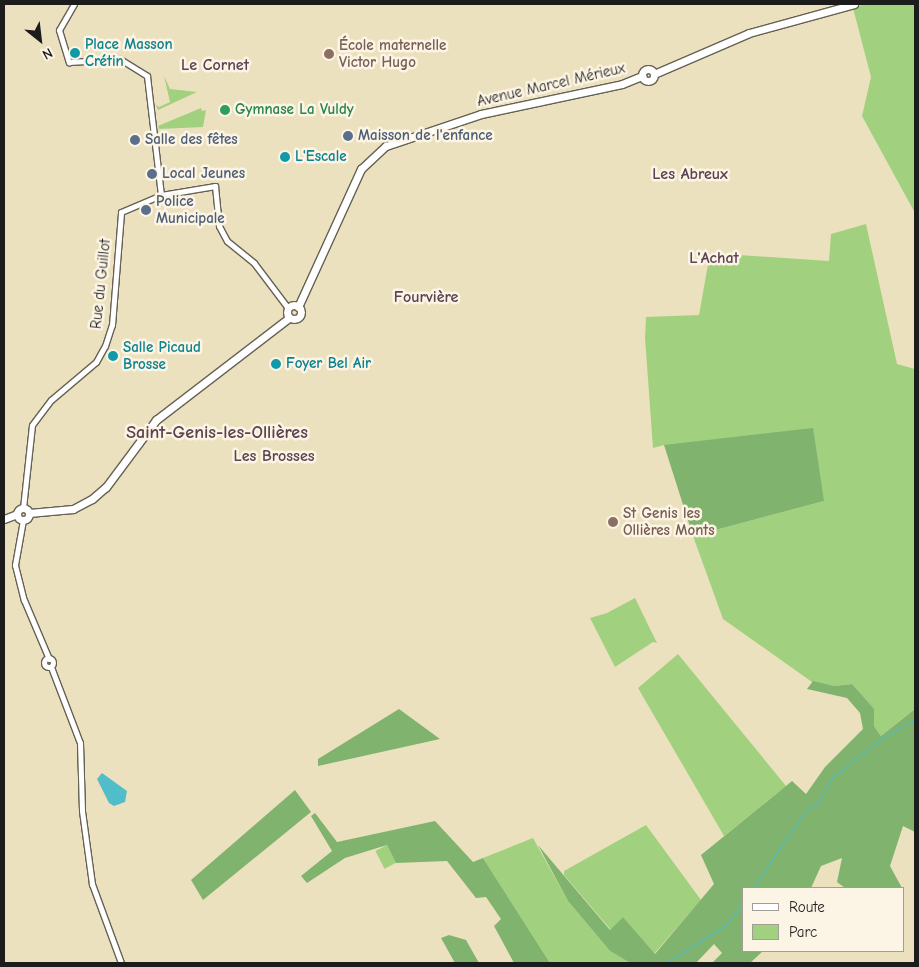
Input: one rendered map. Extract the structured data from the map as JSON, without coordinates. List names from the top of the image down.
{
  "streets": {
    "main road": ["Avenue Marcel Mérieux"],
    "street": ["Rue du Guillot"]
  },
  "districts": [
    "Le Cornet",
    "Les Abreux",
    "L'Achat",
    "Fourvière",
    "Saint-Genis-les-Ollières",
    "Les Brosses"
  ],
  "places": [
    "Place Masson Crétin",
    "École maternelle Victor Hugo",
    "Gymnase La Vuldy",
    "Maisson de l'enfance",
    "Salle des fêtes",
    "L'Escale",
    "Local Jeunes",
    "Police Municipale",
    "Salle Picaud Brosse",
    "Foyer Bel Air",
    "St Genis les Ollières Monts"
  ],
  "legend": ["Route", "Parc"],
  "north": "bottom right"
}
